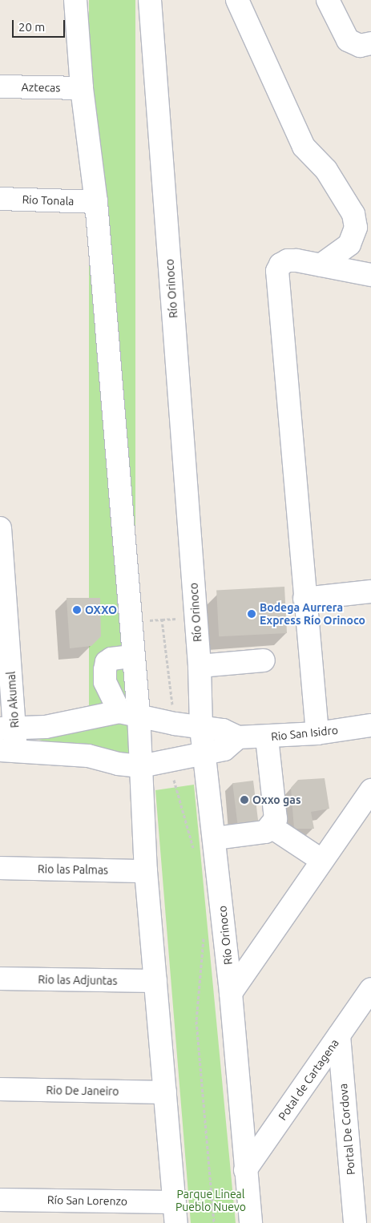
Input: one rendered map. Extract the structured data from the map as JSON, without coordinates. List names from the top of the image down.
{
  "streets": {
    "street": [
      "Aztecas",
      "Rio Tonala",
      "Río Orinoco",
      "Rio Akumal",
      "Rio San Isidro",
      "Rio las Palmas",
      "Rio las Adjuntas",
      "Potal de Cartagena",
      "Rio De Janeiro",
      "Portal De Cordova",
      "Río San Lorenzo"
    ]
  },
  "crossings": [
    ["Río Orinoco", "Rio San Isidro"],
    ["Río Orinoco", "Potal de Cartagena"],
    ["Potal de Cartagena", "Portal De Cordova"]
  ],
  "parks": ["Parque Lineal Pueblo Nuevo"],
  "places": ["OXXO", "Bodega Aurrera Express Río Orinoco", "Oxxo gas"],
  "scale_bar": "20 m"
}
